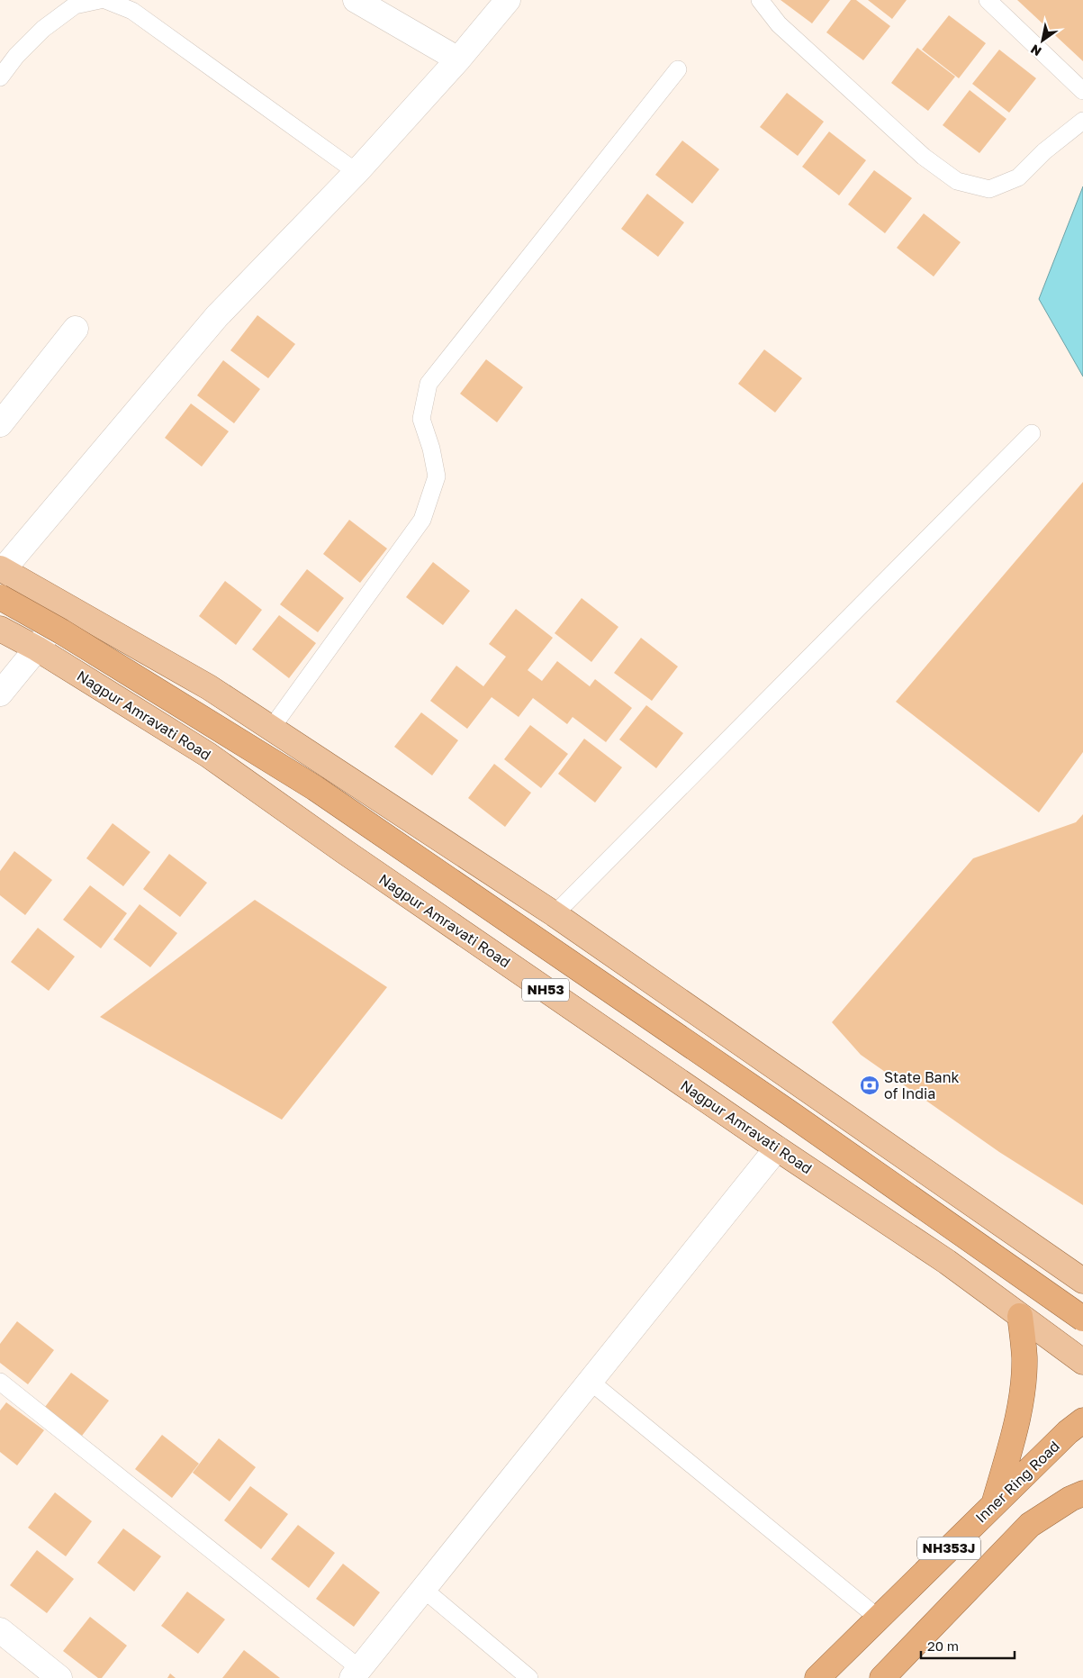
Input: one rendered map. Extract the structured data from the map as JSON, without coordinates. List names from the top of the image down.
{
  "streets": {
    "highway": ["Inner Ring Road", "NH353J"],
    "main road": ["Nagpur Amravati Road", "NH53"]
  },
  "places": {
    "bank": ["State Bank of India"]
  },
  "scale_bar": "20 m",
  "north": "bottom left"
}
